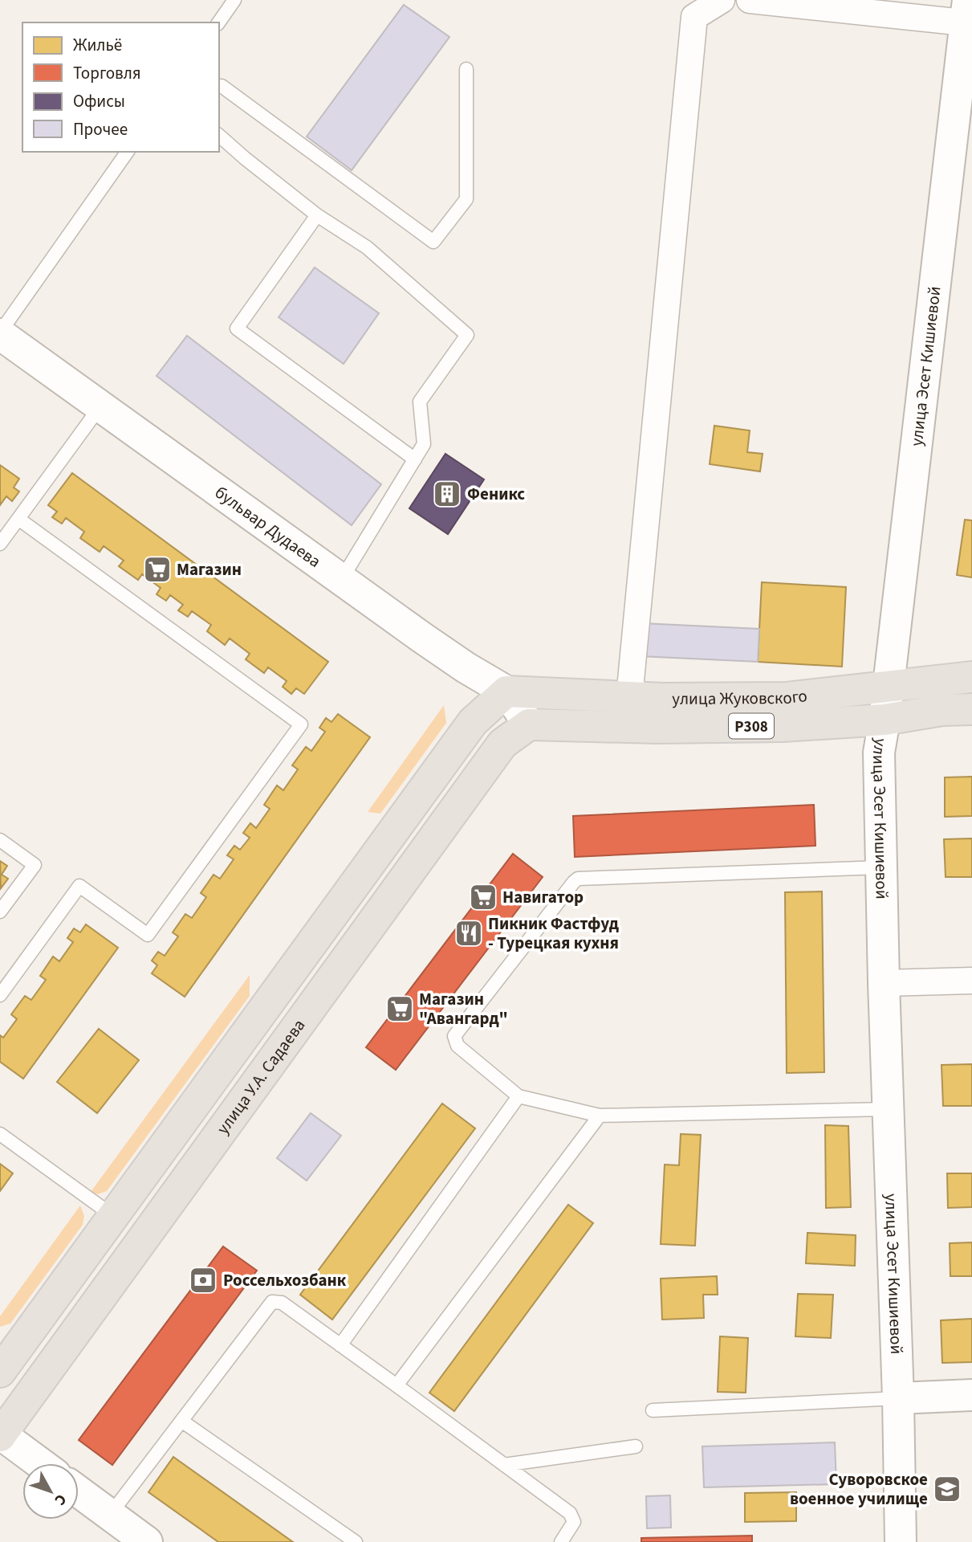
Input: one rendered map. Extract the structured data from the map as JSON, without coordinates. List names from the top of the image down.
{
  "streets": {
    "main road": [
      "улица Эсет Кишиевой",
      "бульвар Дудаева",
      "улица Жуковского",
      "P308",
      "улица У.А. Садаева"
    ]
  },
  "crossings": [
    ["улица Эсет Кишиевой", "улица Жуковского"],
    ["улица Эсет Кишиевой", "P308"],
    ["бульвар Дудаева", "улица Жуковского"],
    ["бульвар Дудаева", "P308"],
    ["бульвар Дудаева", "улица У.А. Садаева"],
    ["P308", "улица У.А. Садаева"]
  ],
  "places": {
    "building": ["Феникс"],
    "supermarket": ["Магазин", "Навигатор", "Магазин \"Авангард\""],
    "restaurant": ["Пикник Фастфуд - Турецкая кухня"],
    "bank": ["Россельхозбанк"],
    "school or university": ["Суворовское военное училище"]
  },
  "legend": [
    "Жильё",
    "Торговля",
    "Офисы",
    "Прочее"
  ],
  "north": "bottom right"
}
